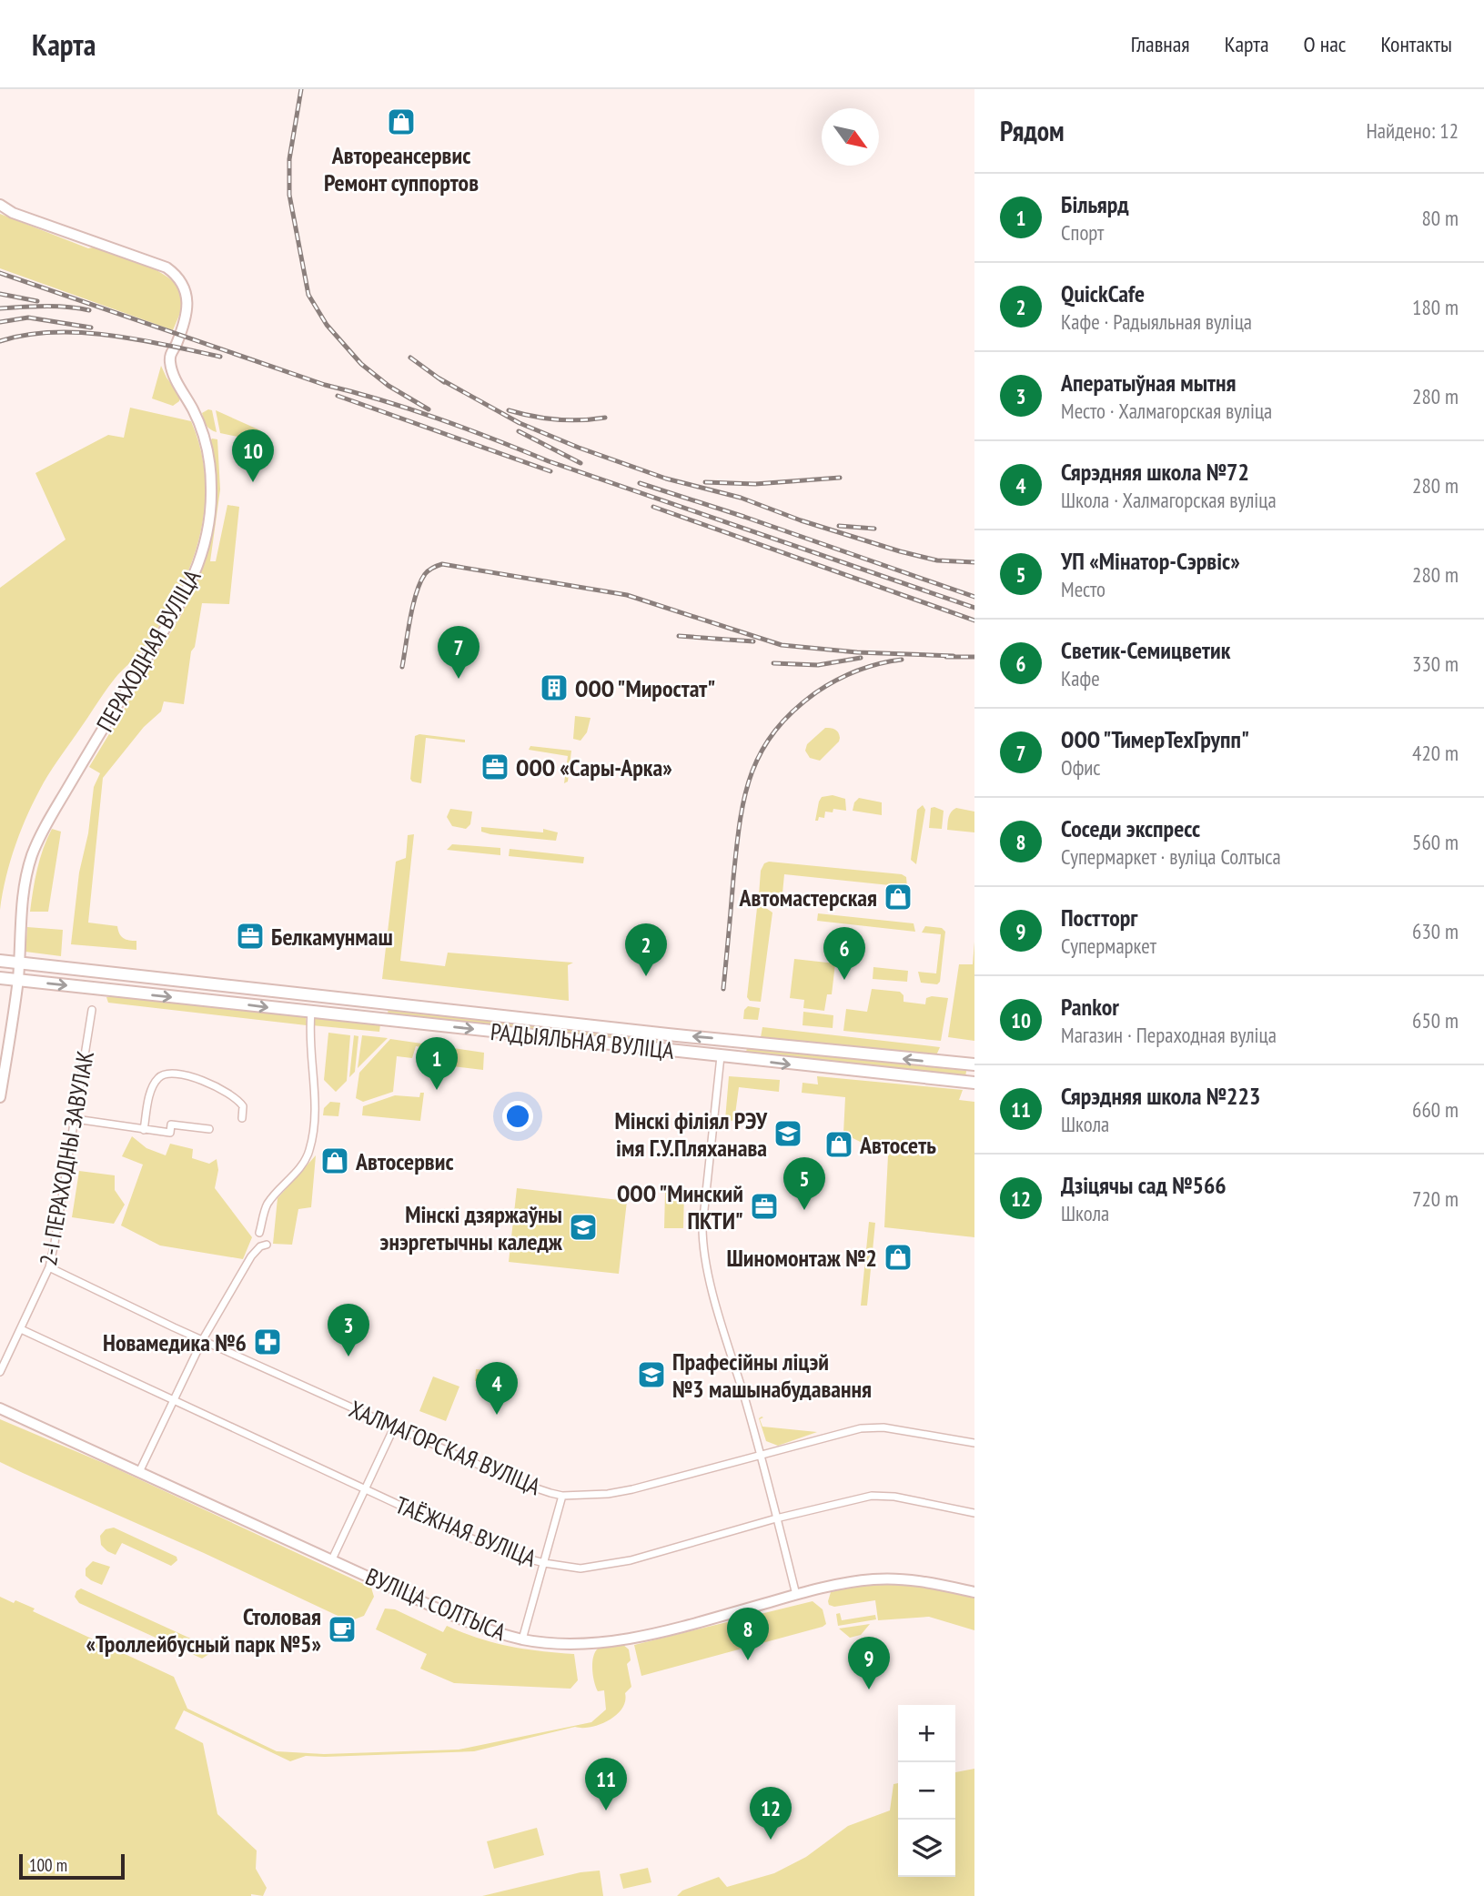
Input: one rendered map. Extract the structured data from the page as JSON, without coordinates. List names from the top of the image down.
{
  "streets": {
    "main road": ["РАДЫЯЛЬНАЯ ВУЛІЦА"],
    "street": [
      "ПЕРАХОДНАЯ ВУЛІЦА",
      "2-І ПЕРАХОДНЫ ЗАВУЛАК",
      "ХАЛМАГОРСКАЯ ВУЛІЦА",
      "ТАЁЖНАЯ ВУЛІЦА",
      "ВУЛІЦА СОЛТЫСА"
    ]
  },
  "crossings": [
    ["ПЕРАХОДНАЯ ВУЛІЦА", "РАДЫЯЛЬНАЯ ВУЛІЦА"],
    ["2-І ПЕРАХОДНЫ ЗАВУЛАК", "ХАЛМАГОРСКАЯ ВУЛІЦА"],
    ["2-І ПЕРАХОДНЫ ЗАВУЛАК", "ТАЁЖНАЯ ВУЛІЦА"]
  ],
  "places": {
    "shop": [
      "Автореансервис Ремонт суппортов",
      "Автомастерская",
      "Автосеть",
      "Автосервис",
      "Шиномонтаж №2"
    ],
    "building": ["ООО \"Миростат\""],
    "office": ["ООО «Сары-Арка»", "Белкамунмаш", "ООО \"Минский ПКТИ\""],
    "school or university": ["Мінскі філіял РЭУ імя Г.У.Пляханава", "Мінскі дзяржаўны энэргетычны каледж", "Прафесійны ліцэй №3 машынабудавання"],
    "pharmacy": ["Новамедика №6"],
    "cafe": ["Столовая «Троллейбусный парк №5»"]
  },
  "scale_bar": "100 m",
  "north": "bottom right",
  "page": {
    "header": "Карта",
    "nav": [
      "Главная",
      "Карта",
      "О нас",
      "Контакты"
    ],
    "heading": ["Рядом", "Найдено: 12"],
    "list": [
      {
        "mark": "1",
        "name": "Більярд",
        "note": "Спорт",
        "value": "80 m"
      },
      {
        "mark": "2",
        "name": "QuickCafe",
        "note": "Кафе · Радыяльная вуліца",
        "value": "180 m"
      },
      {
        "mark": "3",
        "name": "Аператыўная мытня",
        "note": "Место · Халмагорская вуліца",
        "value": "280 m"
      },
      {
        "mark": "4",
        "name": "Сярэдняя школа №72",
        "note": "Школа · Халмагорская вуліца",
        "value": "280 m"
      },
      {
        "mark": "5",
        "name": "УП «Мінатор-Сэрвіс»",
        "note": "Место",
        "value": "280 m"
      },
      {
        "mark": "6",
        "name": "Светик-Семицветик",
        "note": "Кафе",
        "value": "330 m"
      },
      {
        "mark": "7",
        "name": "ООО \"ТимерТехГрупп\"",
        "note": "Офис",
        "value": "420 m"
      },
      {
        "mark": "8",
        "name": "Соседи экспресс",
        "note": "Супермаркет · вуліца Солтыса",
        "value": "560 m"
      },
      {
        "mark": "9",
        "name": "Постторг",
        "note": "Супермаркет",
        "value": "630 m"
      },
      {
        "mark": "10",
        "name": "Pankor",
        "note": "Магазин · Пераходная вуліца",
        "value": "650 m"
      },
      {
        "mark": "11",
        "name": "Сярэдняя школа №223",
        "note": "Школа",
        "value": "660 m"
      },
      {
        "mark": "12",
        "name": "Дзіцячы сад №566",
        "note": "Школа",
        "value": "720 m"
      }
    ],
    "pins": [
      "10",
      "7",
      "2",
      "6",
      "1",
      "5",
      "3",
      "4",
      "8",
      "9",
      "11",
      "12"
    ],
    "map_buttons": ["+", "−"],
    "scale": "100 m"
  }
}
